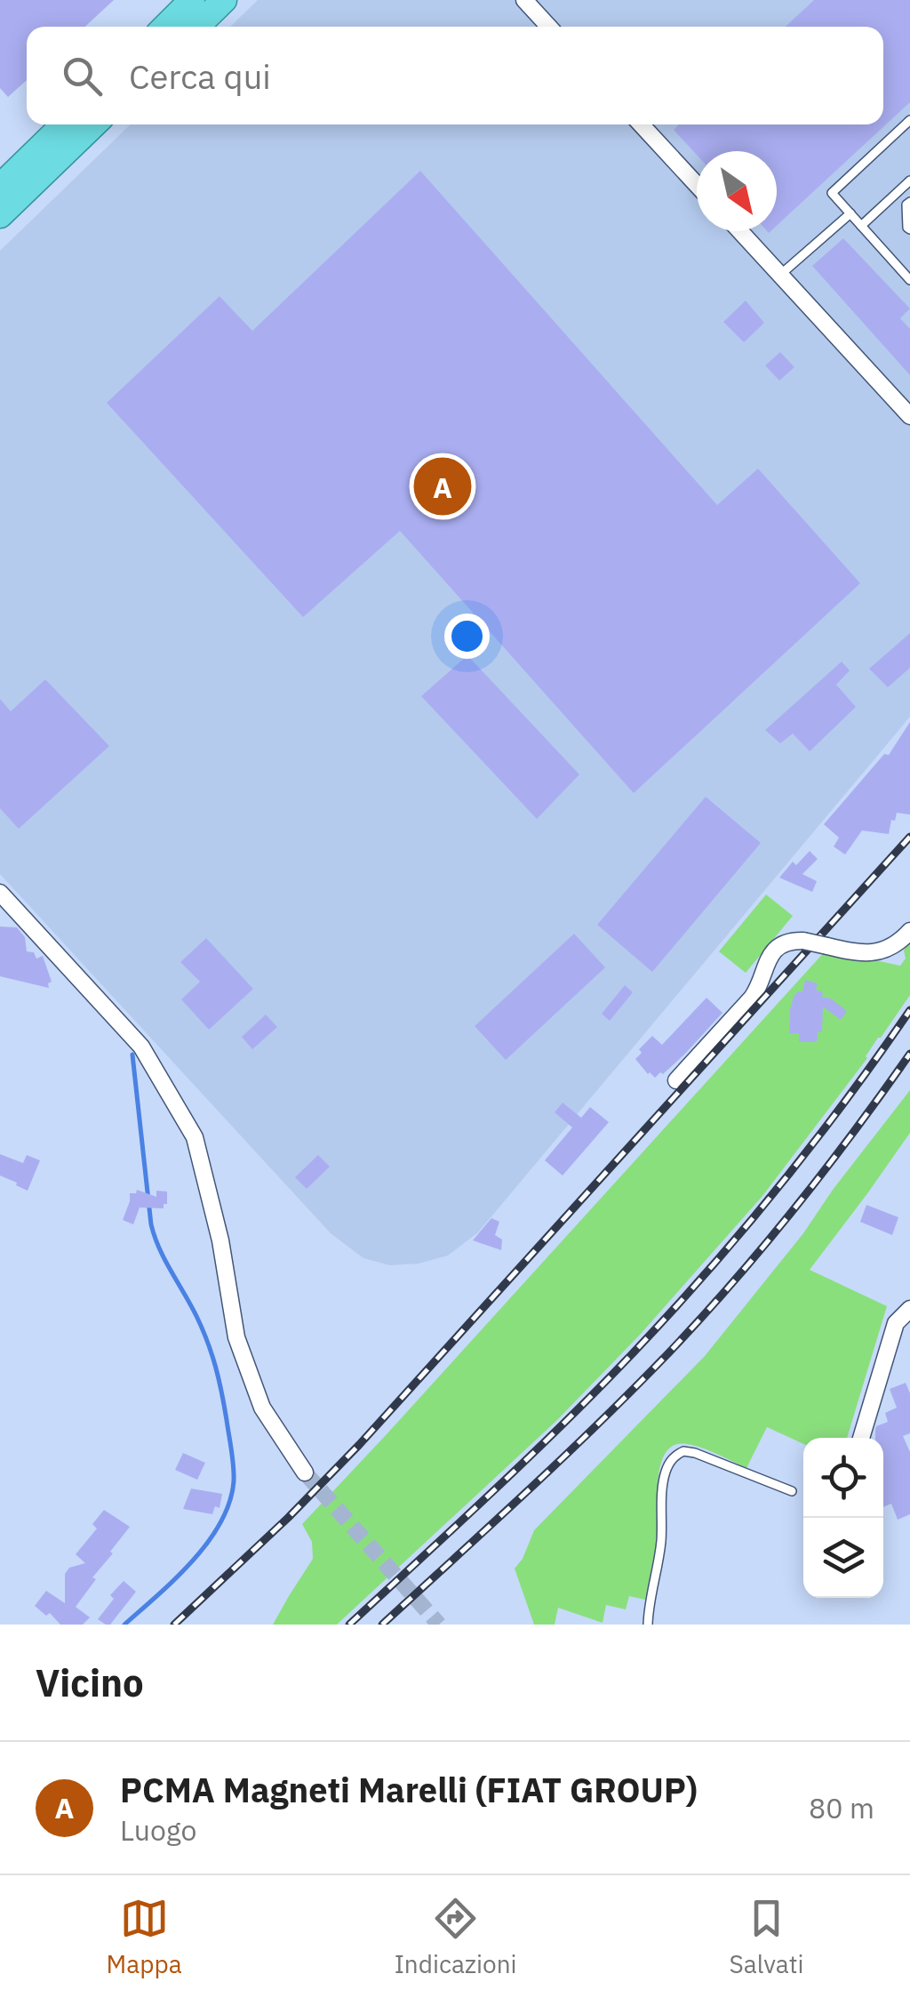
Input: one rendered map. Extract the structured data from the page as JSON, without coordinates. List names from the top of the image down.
{
  "north": "bottom right",
  "page": {
    "search": "Cerca qui",
    "pins": "A",
    "heading": "Vicino",
    "list": [
      {
        "mark": "A",
        "name": "PCMA Magneti Marelli (FIAT GROUP)",
        "note": "Luogo",
        "value": "80 m"
      }
    ],
    "nav": ["Mappa", "Indicazioni", "Salvati"]
  }
}
